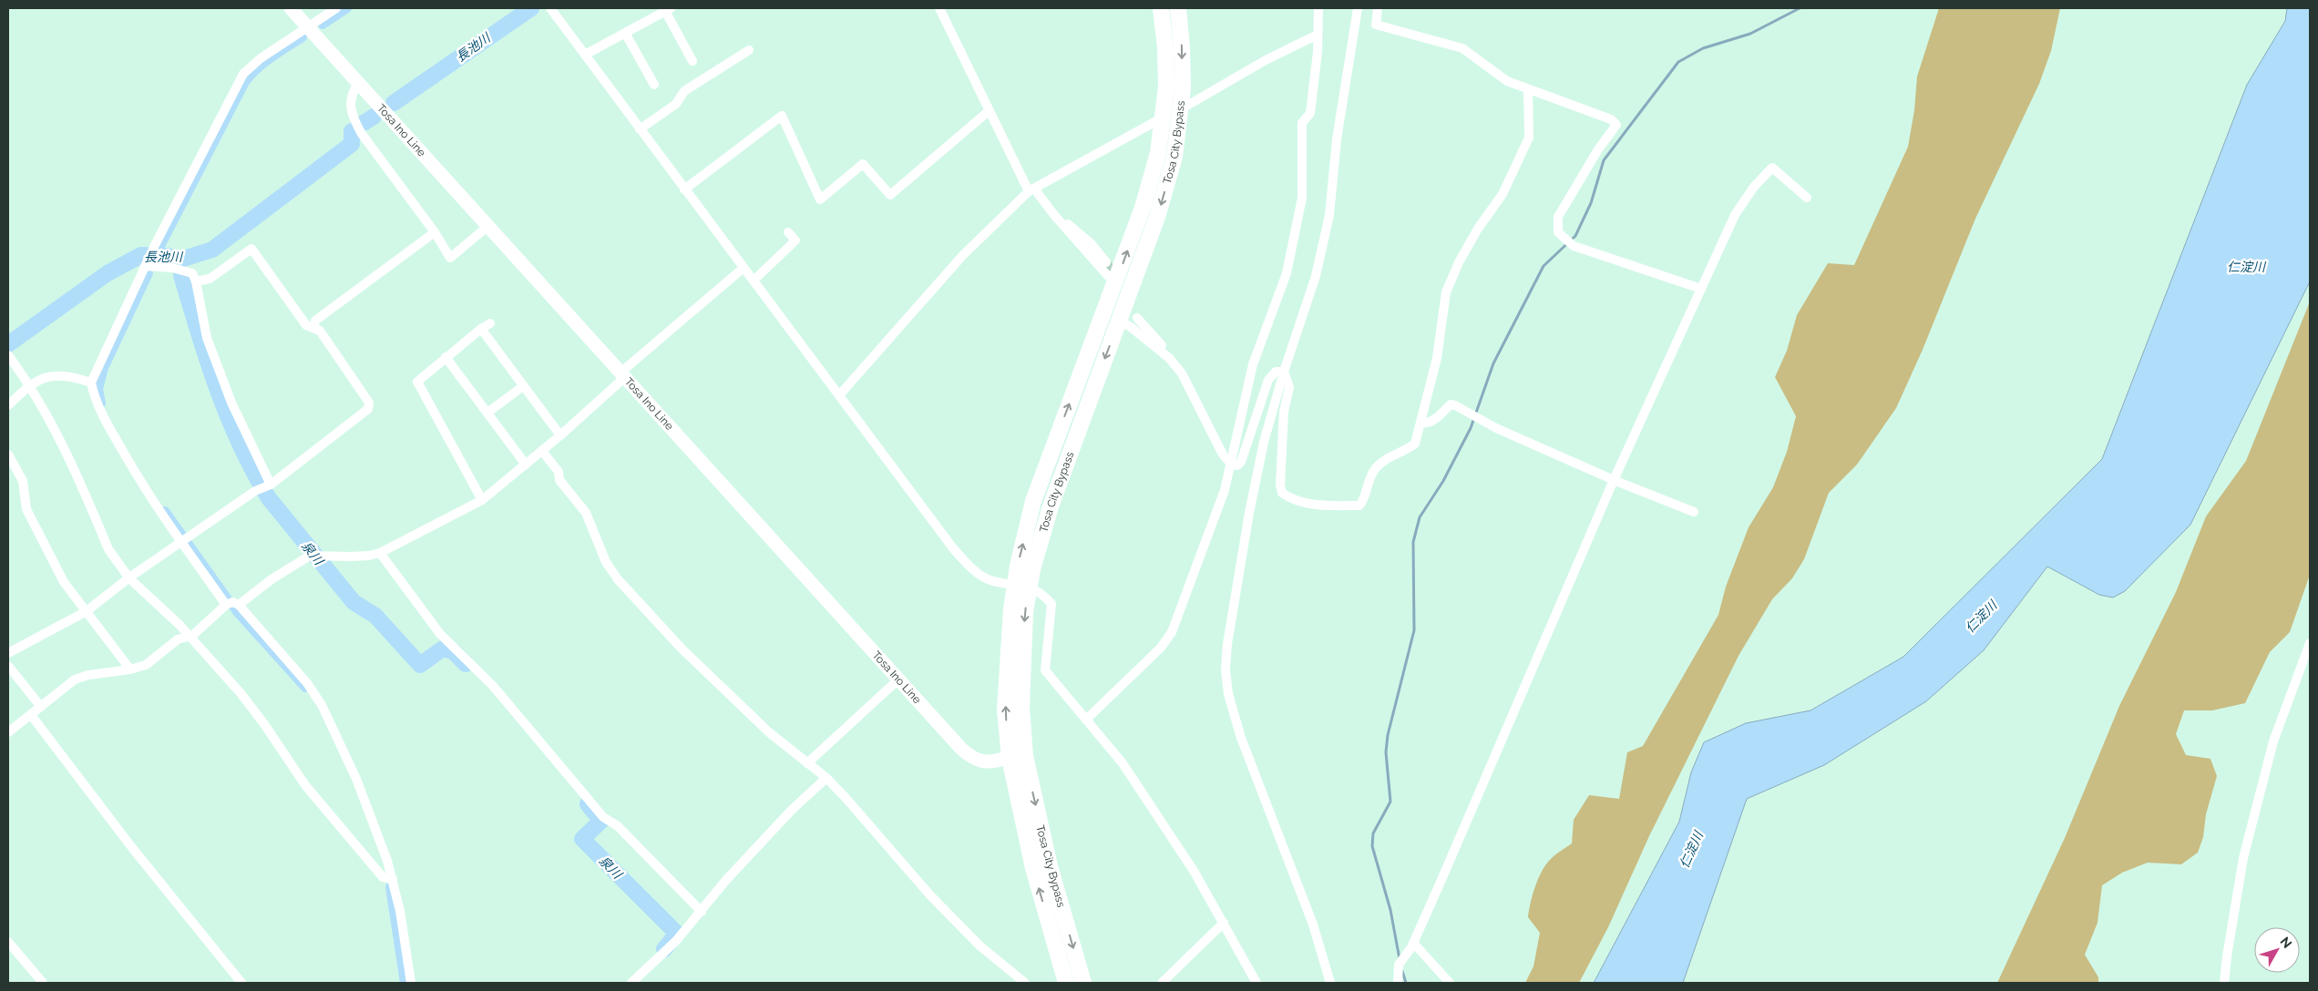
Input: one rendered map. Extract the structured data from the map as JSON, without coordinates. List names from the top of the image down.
{
  "streets": {
    "highway": ["Tosa City Bypass"],
    "main road": ["Tosa Ino Line"]
  },
  "crossings": [
    ["Tosa Ino Line", "Tosa City Bypass"]
  ],
  "water": ["長池川", "仁淀川", "泉川"],
  "north": "top right"
}
